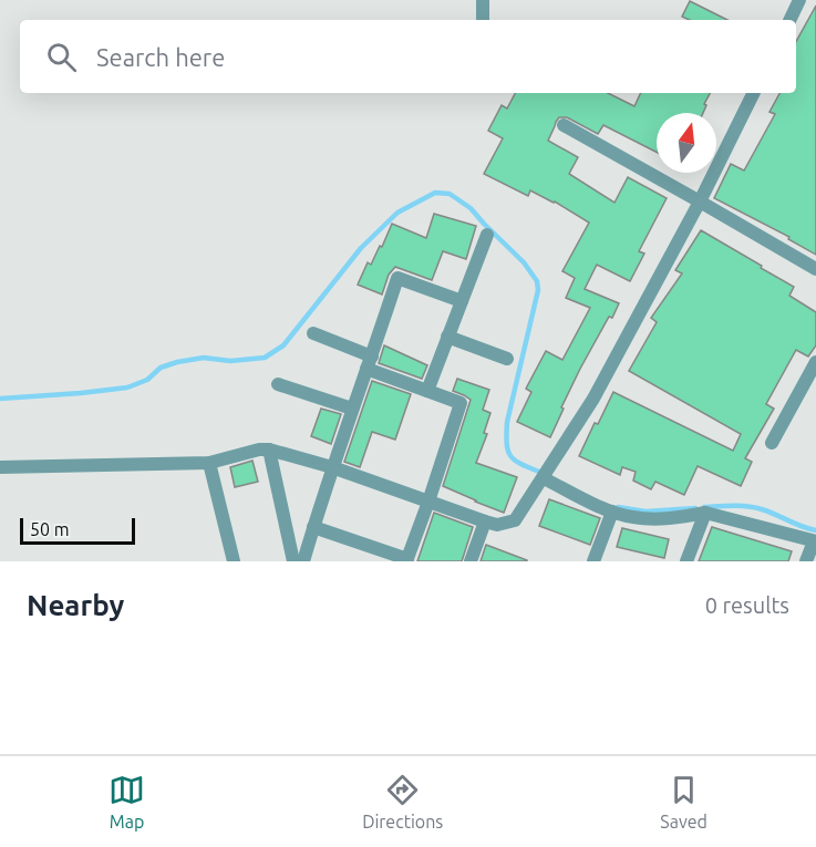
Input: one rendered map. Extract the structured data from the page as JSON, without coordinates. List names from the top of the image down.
{
  "scale_bar": "50 m",
  "north": "top",
  "page": {
    "search": "Search here",
    "scale": "50 m",
    "heading": ["Nearby", "0 results"],
    "nav": ["Map", "Directions", "Saved"]
  }
}
